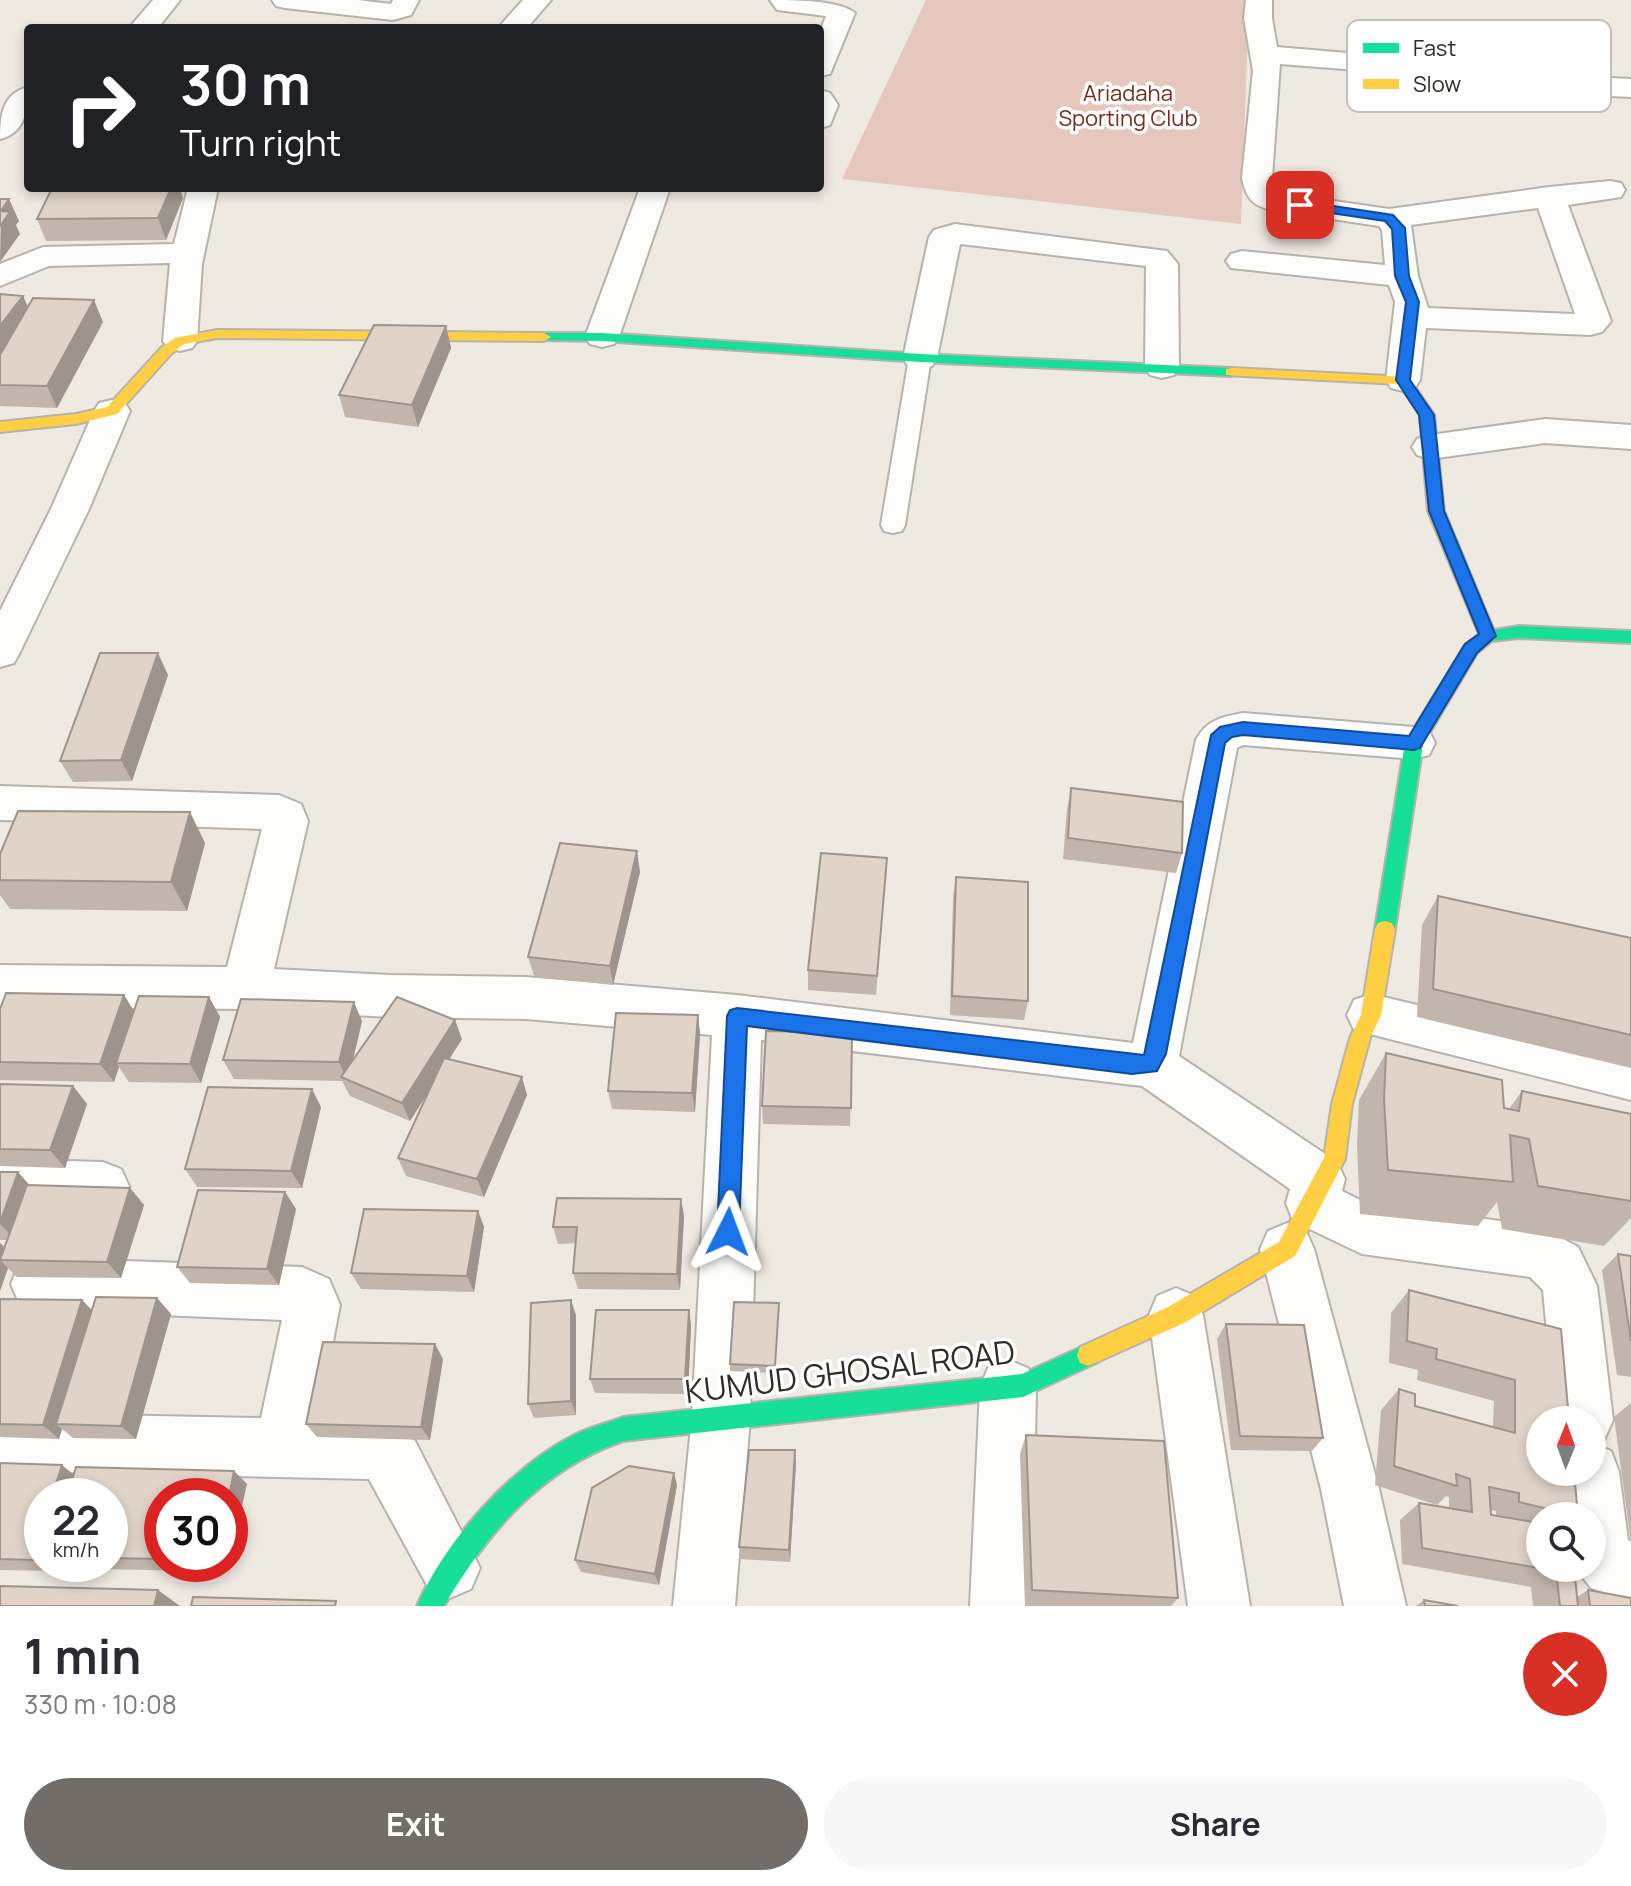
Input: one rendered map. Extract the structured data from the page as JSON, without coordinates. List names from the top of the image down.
{
  "streets": {
    "street": ["KUMUD GHOSAL ROAD"]
  },
  "parks": ["Ariadaha Sporting Club"],
  "legend": ["Fast", "Slow"],
  "north": "top",
  "page": {
    "turn": ["30 m", "Turn right"],
    "speed": "22 km/h",
    "limit": "30",
    "heading": ["1 min", "330 m · 10:08"],
    "buttons": ["Exit", "Share"]
  }
}
